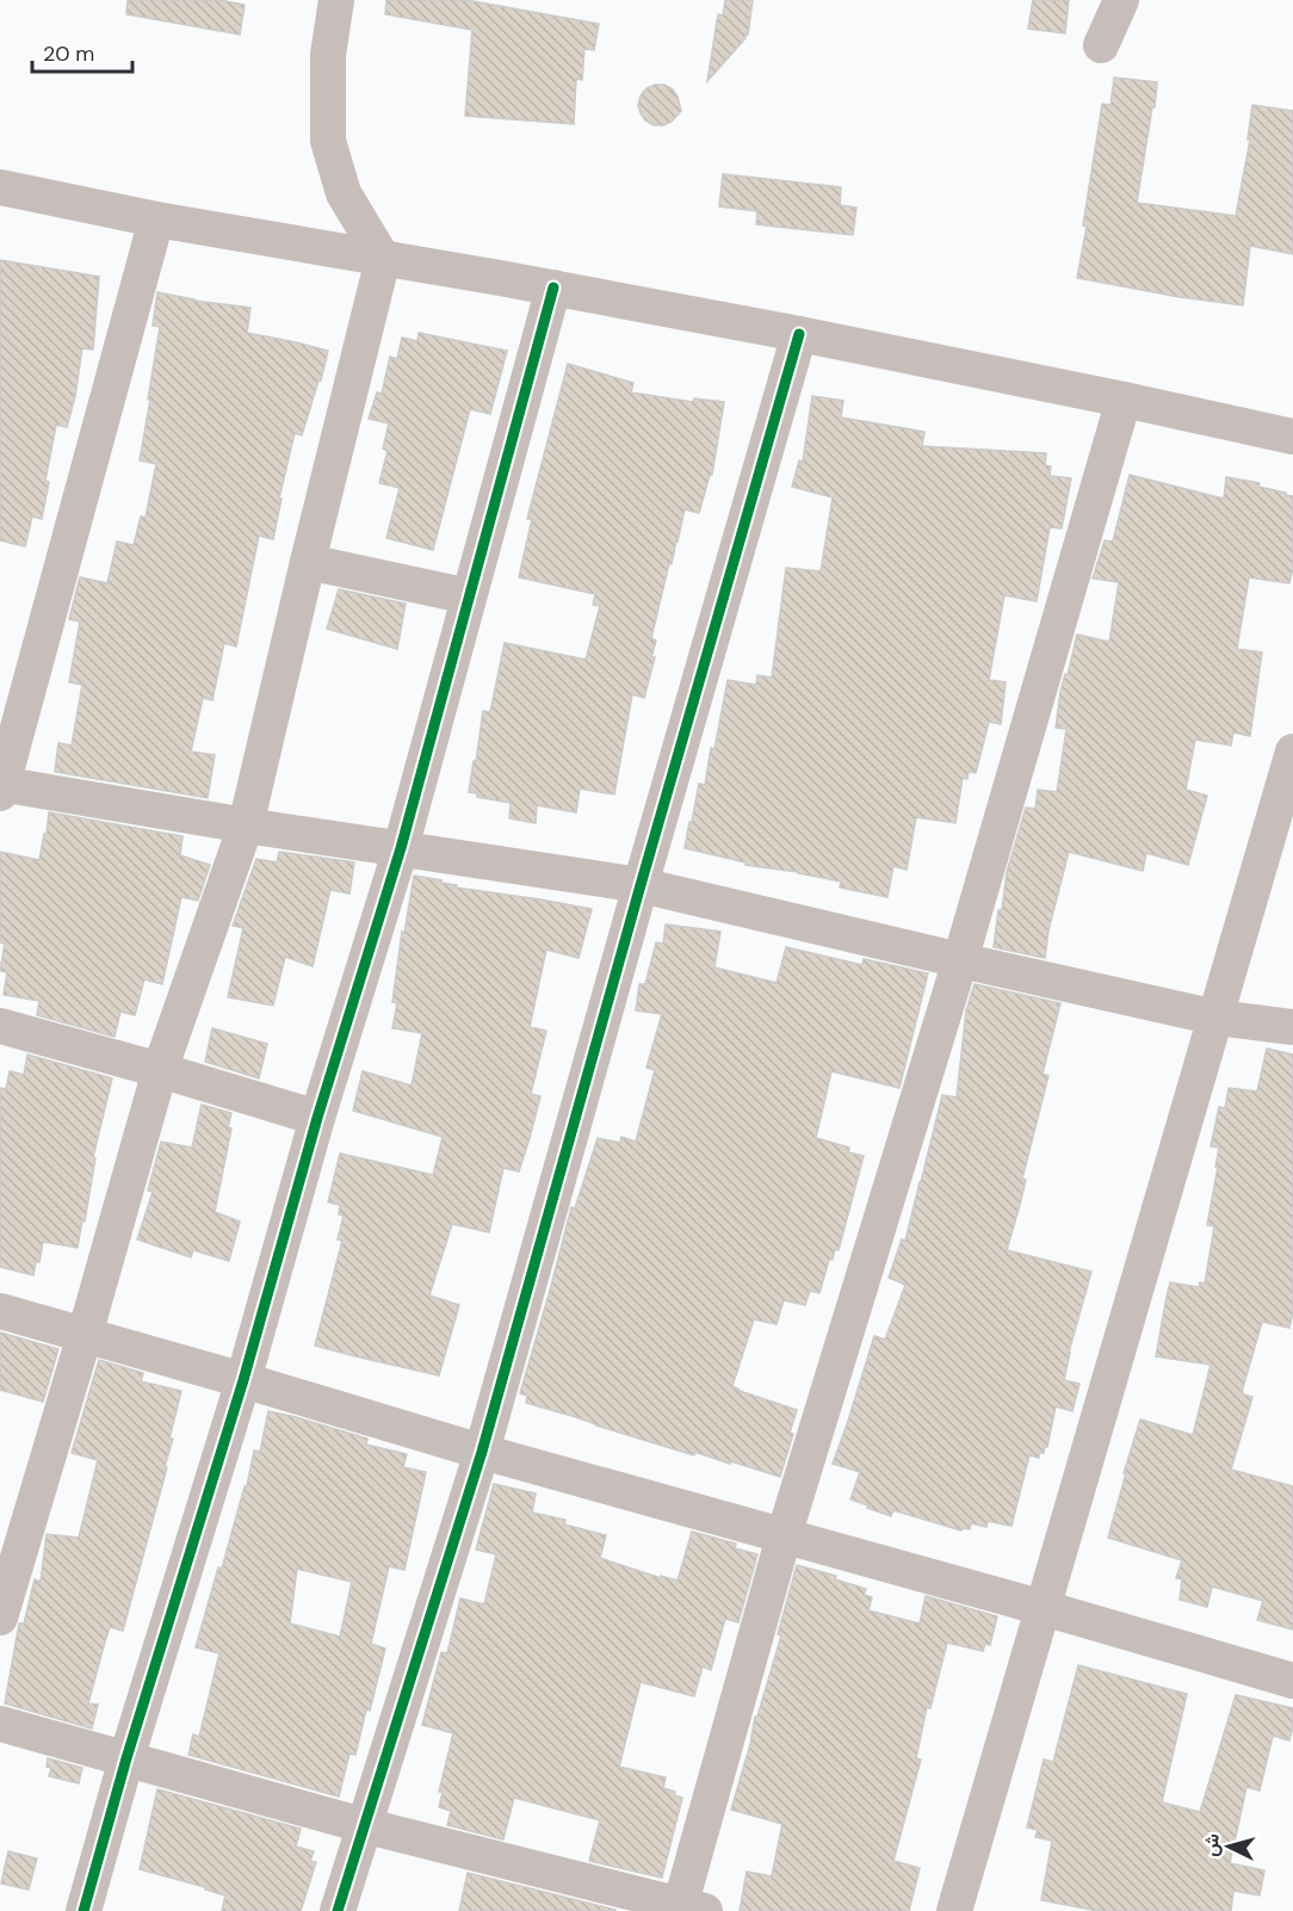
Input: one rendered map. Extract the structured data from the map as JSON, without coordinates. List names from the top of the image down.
{
  "scale_bar": "20 m",
  "north": "left"
}
